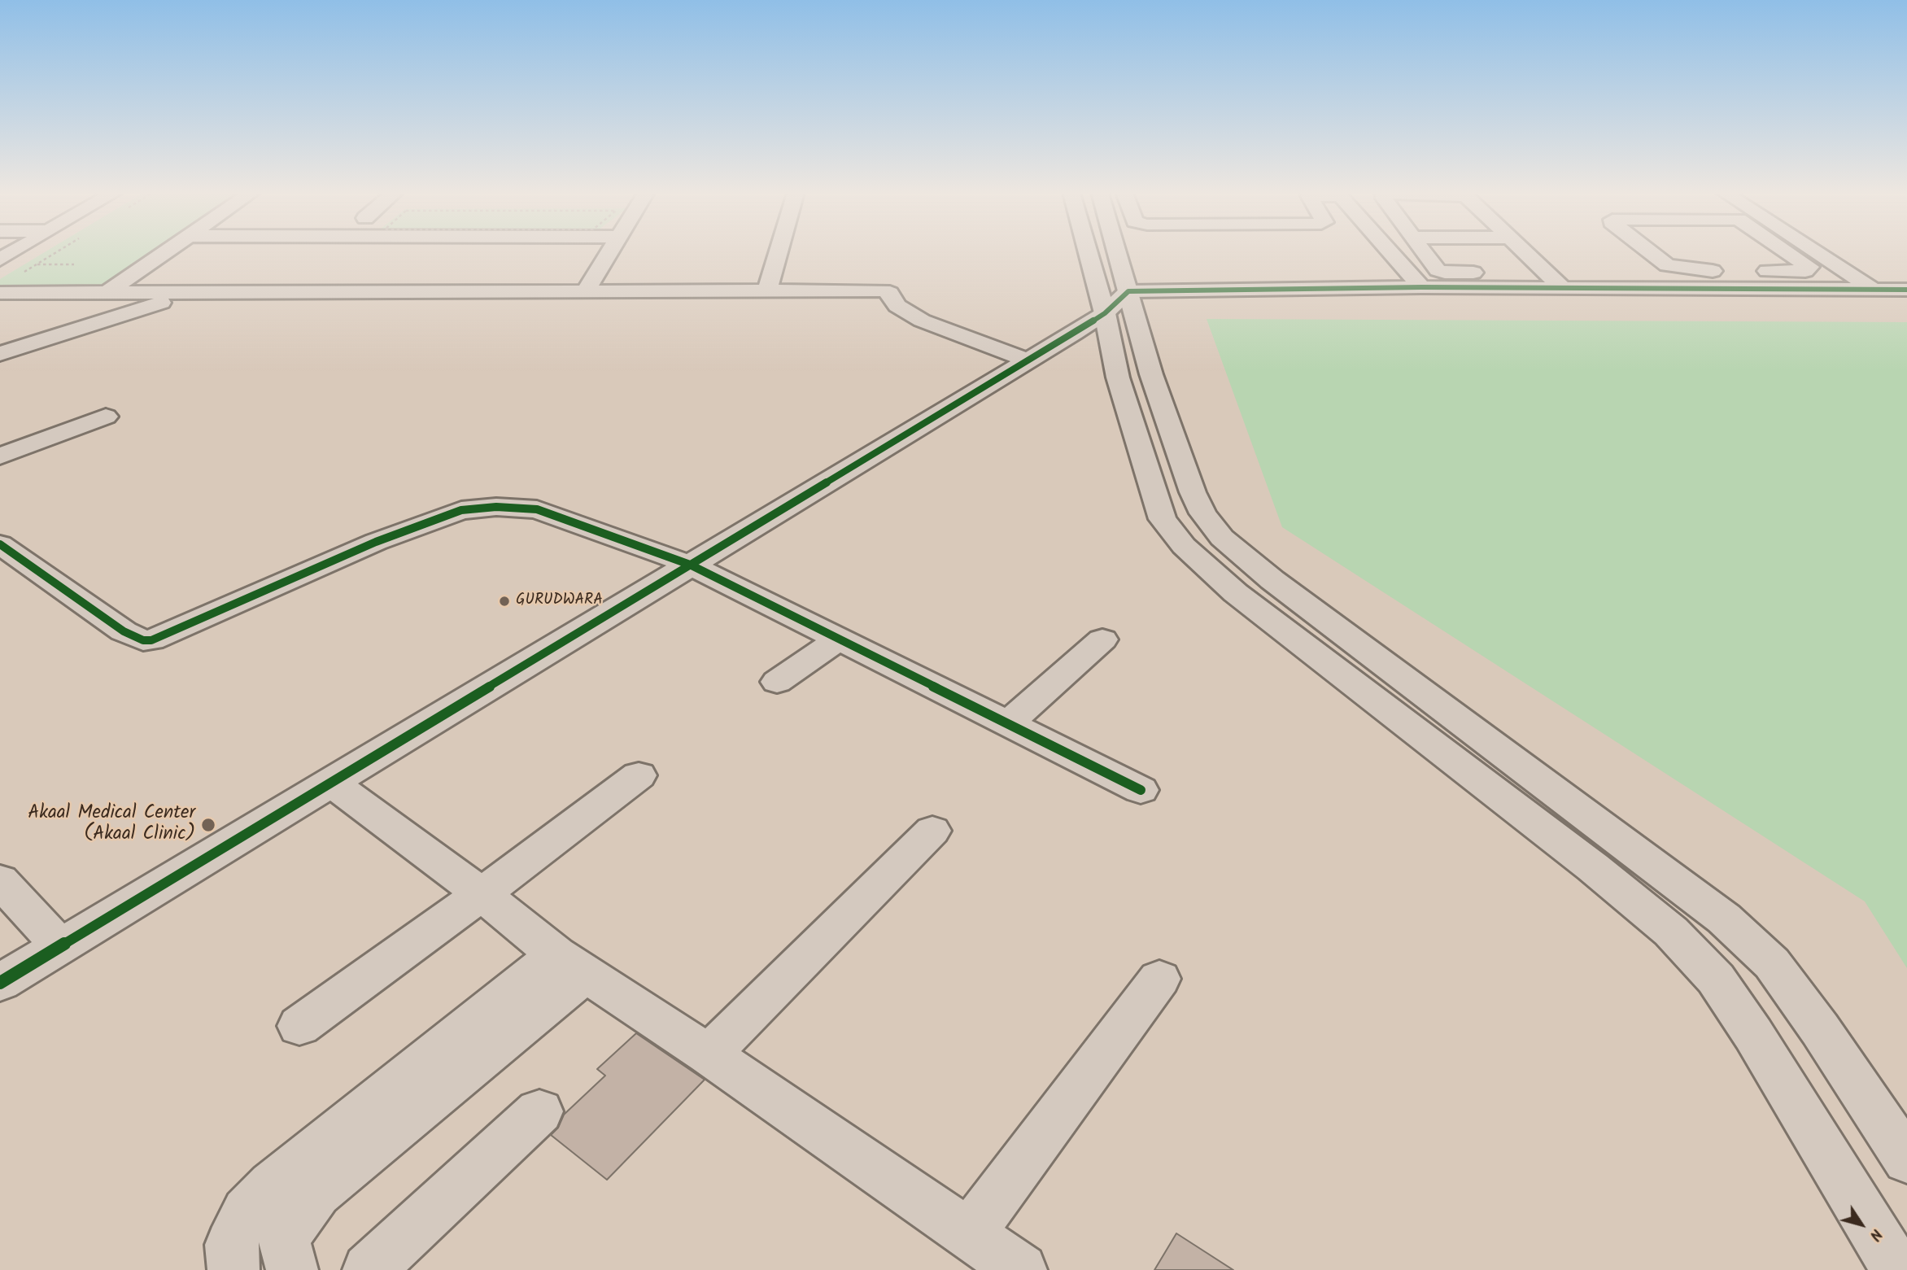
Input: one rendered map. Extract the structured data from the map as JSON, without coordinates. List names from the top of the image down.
{
  "places": ["GURUDWARA", "Akaal Medical Center (Akaal Clinic)"],
  "north": "bottom right"
}
